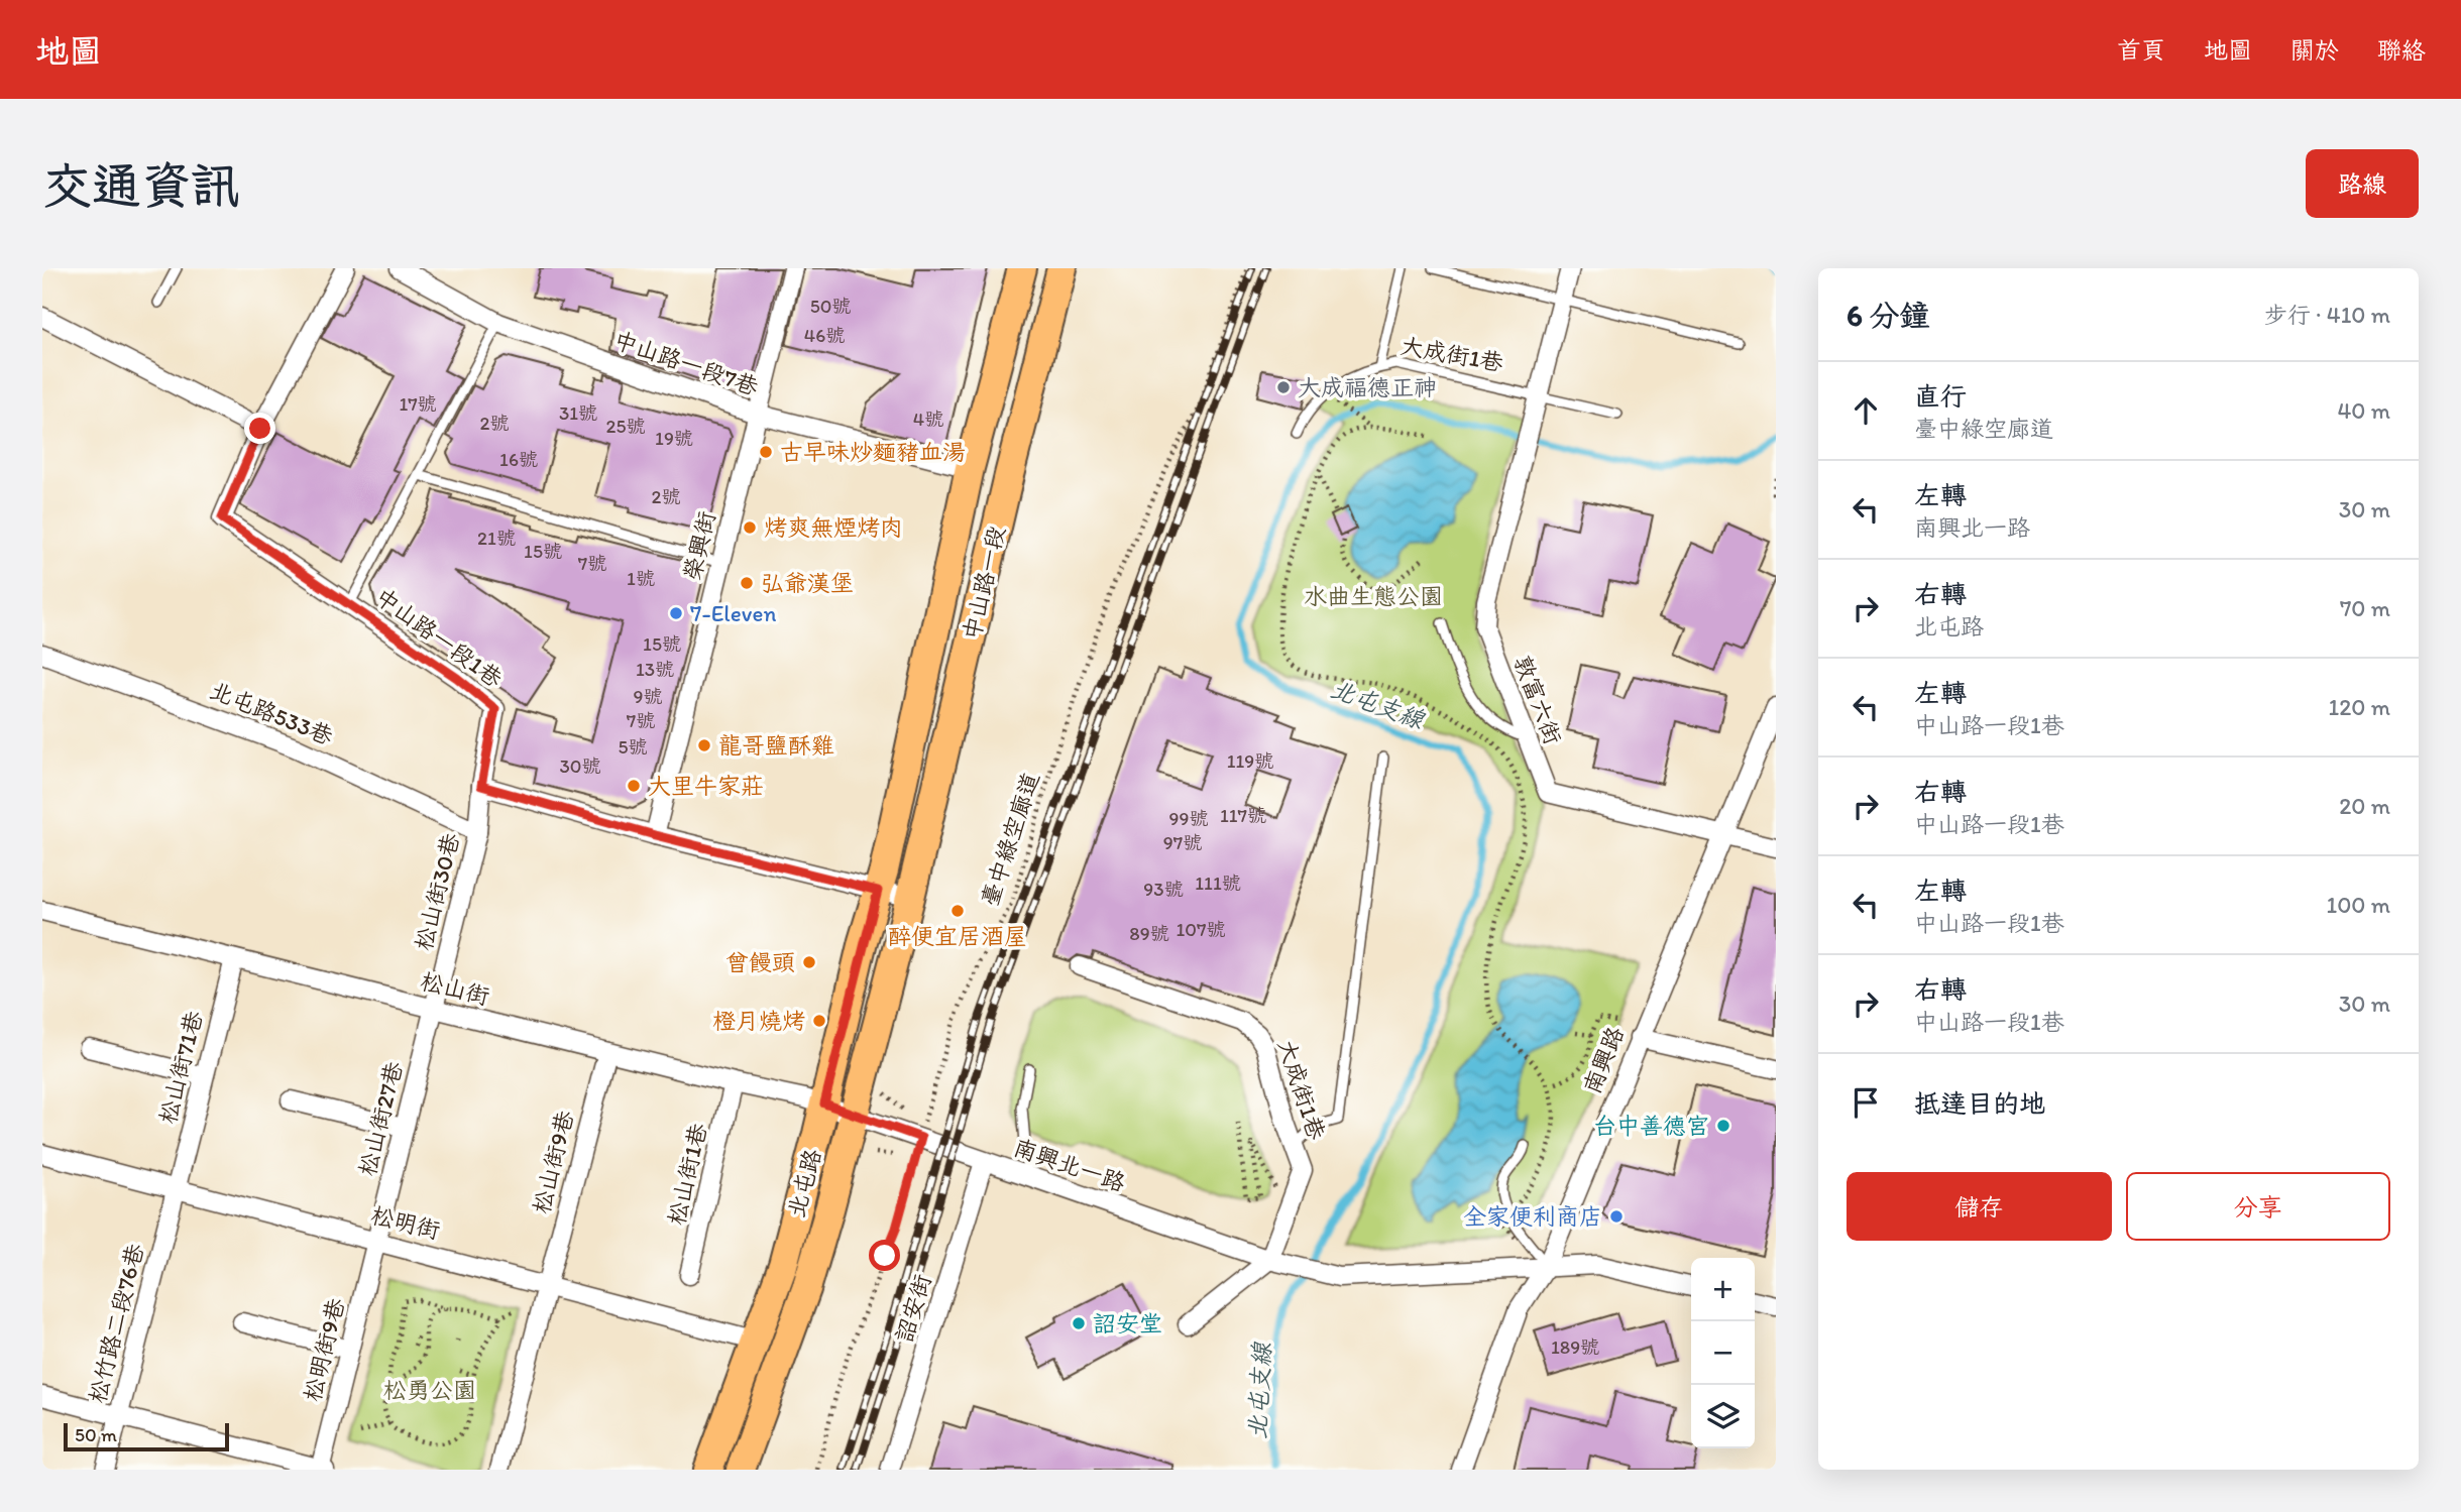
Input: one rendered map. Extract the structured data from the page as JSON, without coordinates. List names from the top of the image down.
{
  "streets": {
    "main road": ["中山路一段", "北屯路"],
    "street": [
      "大成街1巷",
      "中山路一段7巷",
      "榮興街",
      "中山路一段1巷",
      "敦富六街",
      "北屯路533巷",
      "松山街30巷",
      "松山街",
      "南興路",
      "松山街71巷",
      "松山街27巷",
      "松山街9巷",
      "南興北一路",
      "松山街1巷",
      "松明街",
      "詔安街",
      "松竹路二段76巷",
      "松明街9巷"
    ],
    "path": ["臺中綠空廊道"]
  },
  "crossings": [
    ["大成街1巷", "敦富六街"],
    ["大成街1巷", "南興北一路"],
    ["中山路一段7巷", "榮興街"],
    ["中山路一段7巷", "中山路一段"],
    ["中山路一段", "北屯路"],
    ["中山路一段1巷", "松山街30巷"],
    ["敦富六街", "南興路"],
    ["北屯路533巷", "松山街30巷"],
    ["臺中綠空廊道", "南興北一路"],
    ["松山街30巷", "松山街"],
    ["松山街30巷", "松山街27巷"],
    ["松山街", "松山街71巷"],
    ["松山街", "松山街27巷"],
    ["松山街", "松山街9巷"],
    ["松山街", "南興北一路"],
    ["松山街", "松山街1巷"],
    ["松山街", "北屯路"],
    ["南興路", "南興北一路"],
    ["松山街71巷", "松明街"],
    ["松山街71巷", "松竹路二段76巷"],
    ["松山街27巷", "松明街"],
    ["松山街27巷", "松明街9巷"],
    ["松山街9巷", "松明街"],
    ["南興北一路", "北屯路"],
    ["南興北一路", "詔安街"],
    ["北屯路", "松明街"],
    ["松明街", "松竹路二段76巷"],
    ["松明街", "松明街9巷"]
  ],
  "water": ["北屯支線"],
  "parks": ["水曲生態公園", "松勇公園"],
  "places": [
    "大成福德正神",
    "古早味炒麵豬血湯",
    "烤爽無煙烤肉",
    "弘爺漢堡",
    "7-Eleven",
    "龍哥鹽酥雞",
    "大里牛家莊",
    "醉便宜居酒屋",
    "曾饅頭",
    "橙月燒烤",
    "台中善德宮",
    "全家便利商店",
    "詔安堂"
  ],
  "house_numbers": [
    "50號",
    "46號",
    "17號",
    "31號",
    "4號",
    "2號",
    "25號",
    "19號",
    "16號",
    "2號",
    "21號",
    "15號",
    "7號",
    "1號",
    "15號",
    "13號",
    "9號",
    "7號",
    "5號",
    "119號",
    "30號",
    "117號",
    "99號",
    "97號",
    "111號",
    "93號",
    "107號",
    "89號",
    "189號"
  ],
  "scale_bar": "50 m",
  "page": {
    "header": "地圖",
    "nav": [
      "首頁",
      "地圖",
      "關於",
      "聯絡"
    ],
    "buttons": [
      "路線",
      ["儲存", "分享"]
    ],
    "title": "交通資訊",
    "heading": ["6 分鐘", "步行 · 410 m"],
    "list": [
      ["直行", "臺中綠空廊道", "40 m"],
      ["左轉", "南興北一路", "30 m"],
      ["右轉", "北屯路", "70 m"],
      ["左轉", "中山路一段1巷", "120 m"],
      ["右轉", "中山路一段1巷", "20 m"],
      ["左轉", "中山路一段1巷", "100 m"],
      ["右轉", "中山路一段1巷", "30 m"],
      "抵達目的地"
    ],
    "map_buttons": ["+", "−"],
    "scale": "50 m"
  }
}
